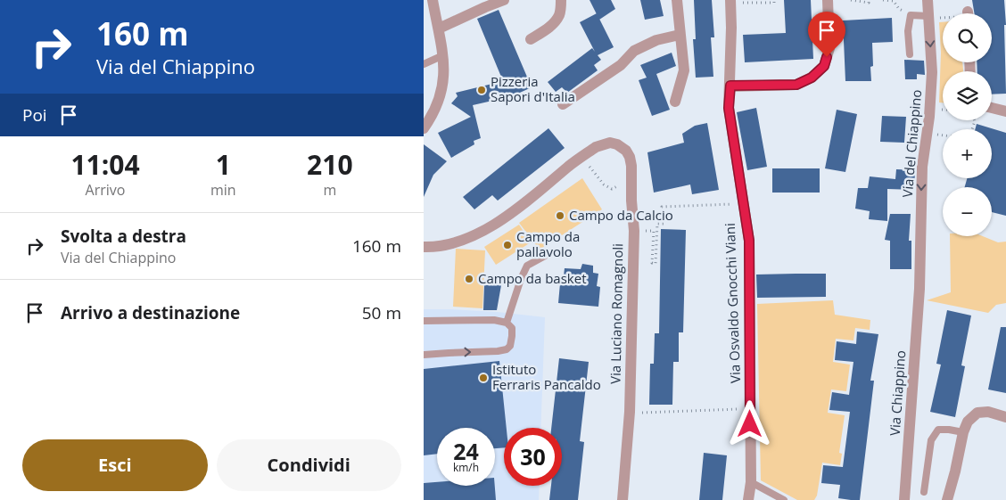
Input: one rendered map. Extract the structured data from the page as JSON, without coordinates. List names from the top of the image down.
{
  "streets": {
    "street": [
      "Via del Chiappino",
      "Via Osvaldo Gnocchi Viani",
      "Via Luciano Romagnoli",
      "Via Chiappino"
    ]
  },
  "crossings": [
    ["Via del Chiappino", "Via Chiappino"]
  ],
  "one_way": ["Via del Chiappino"],
  "places": [
    "Pizzeria Sapori d'Italia",
    "Campo da Calcio",
    "Campo da pallavolo",
    "Campo da basket",
    "Istituto Ferraris Pancaldo"
  ],
  "page": {
    "turn": ["160 m", "Via del Chiappino"],
    "map_buttons": ["+", "−"],
    "then": "Poi",
    "eta": [
      "11:04",
      "Arrivo",
      "1",
      "min",
      "210",
      "m"
    ],
    "list": [
      {
        "name": "Svolta a destra",
        "note": "Via del Chiappino",
        "value": "160 m"
      },
      {
        "name": "Arrivo a destinazione",
        "value": "50 m"
      }
    ],
    "speed": "24 km/h",
    "limit": "30",
    "buttons": ["Esci", "Condividi"]
  }
}
